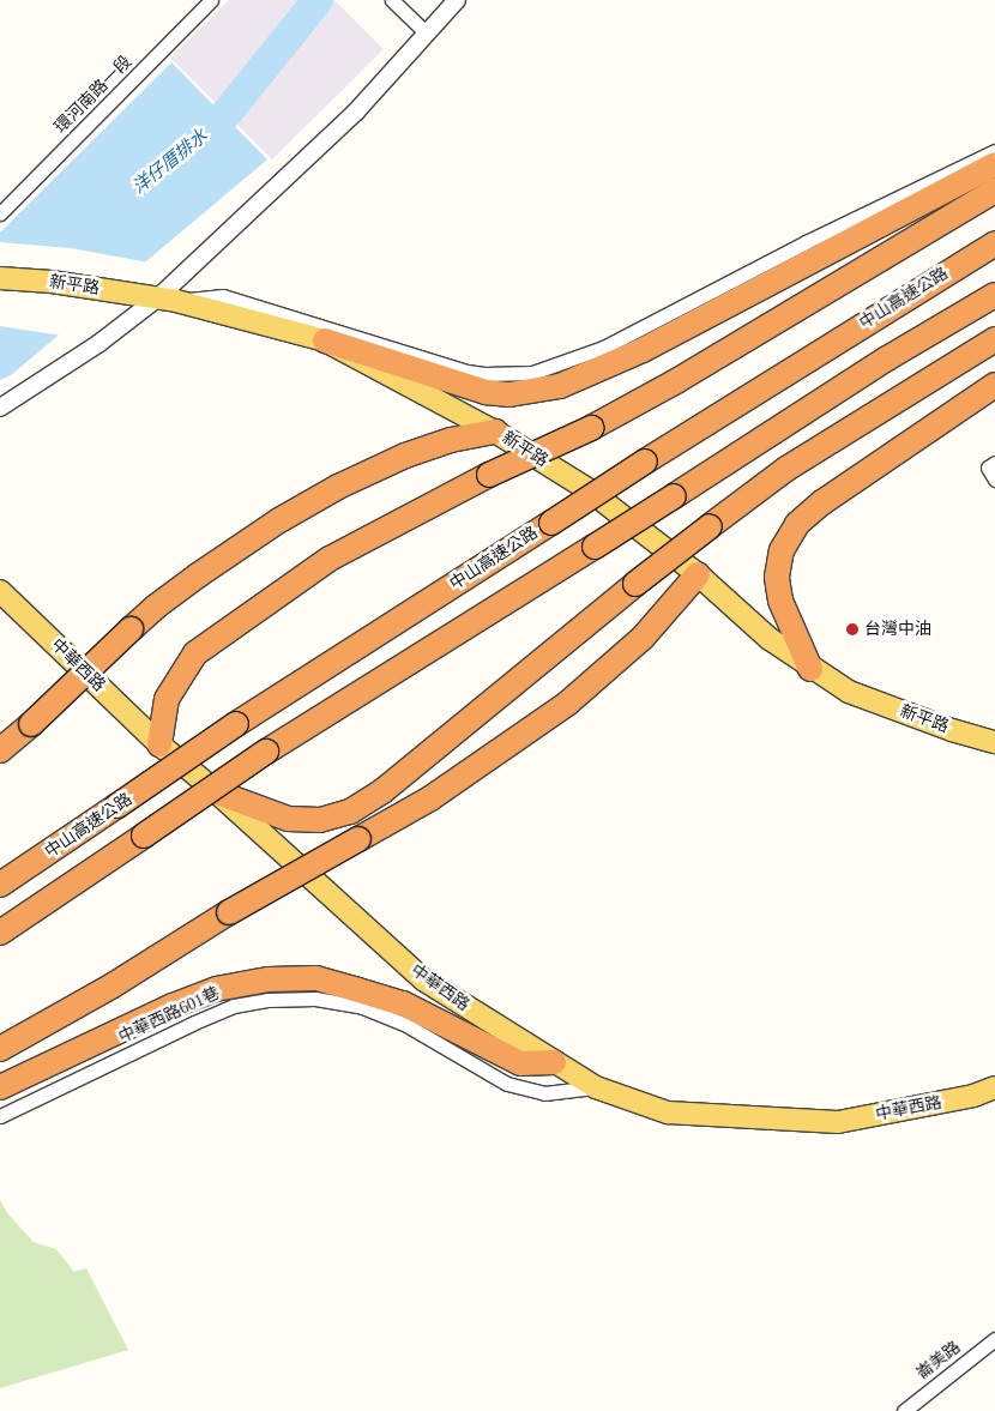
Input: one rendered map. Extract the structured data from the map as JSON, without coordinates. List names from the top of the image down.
{
  "streets": {
    "highway": ["中山高速公路"],
    "main road": ["新平路", "中華西路"],
    "street": ["環河南路一段", "中華西路601巷", "崙美路"]
  },
  "crossings": [
    ["中華西路", "中華西路601巷"]
  ],
  "water": ["洋仔厝排水"],
  "places": ["台灣中油"]
}
